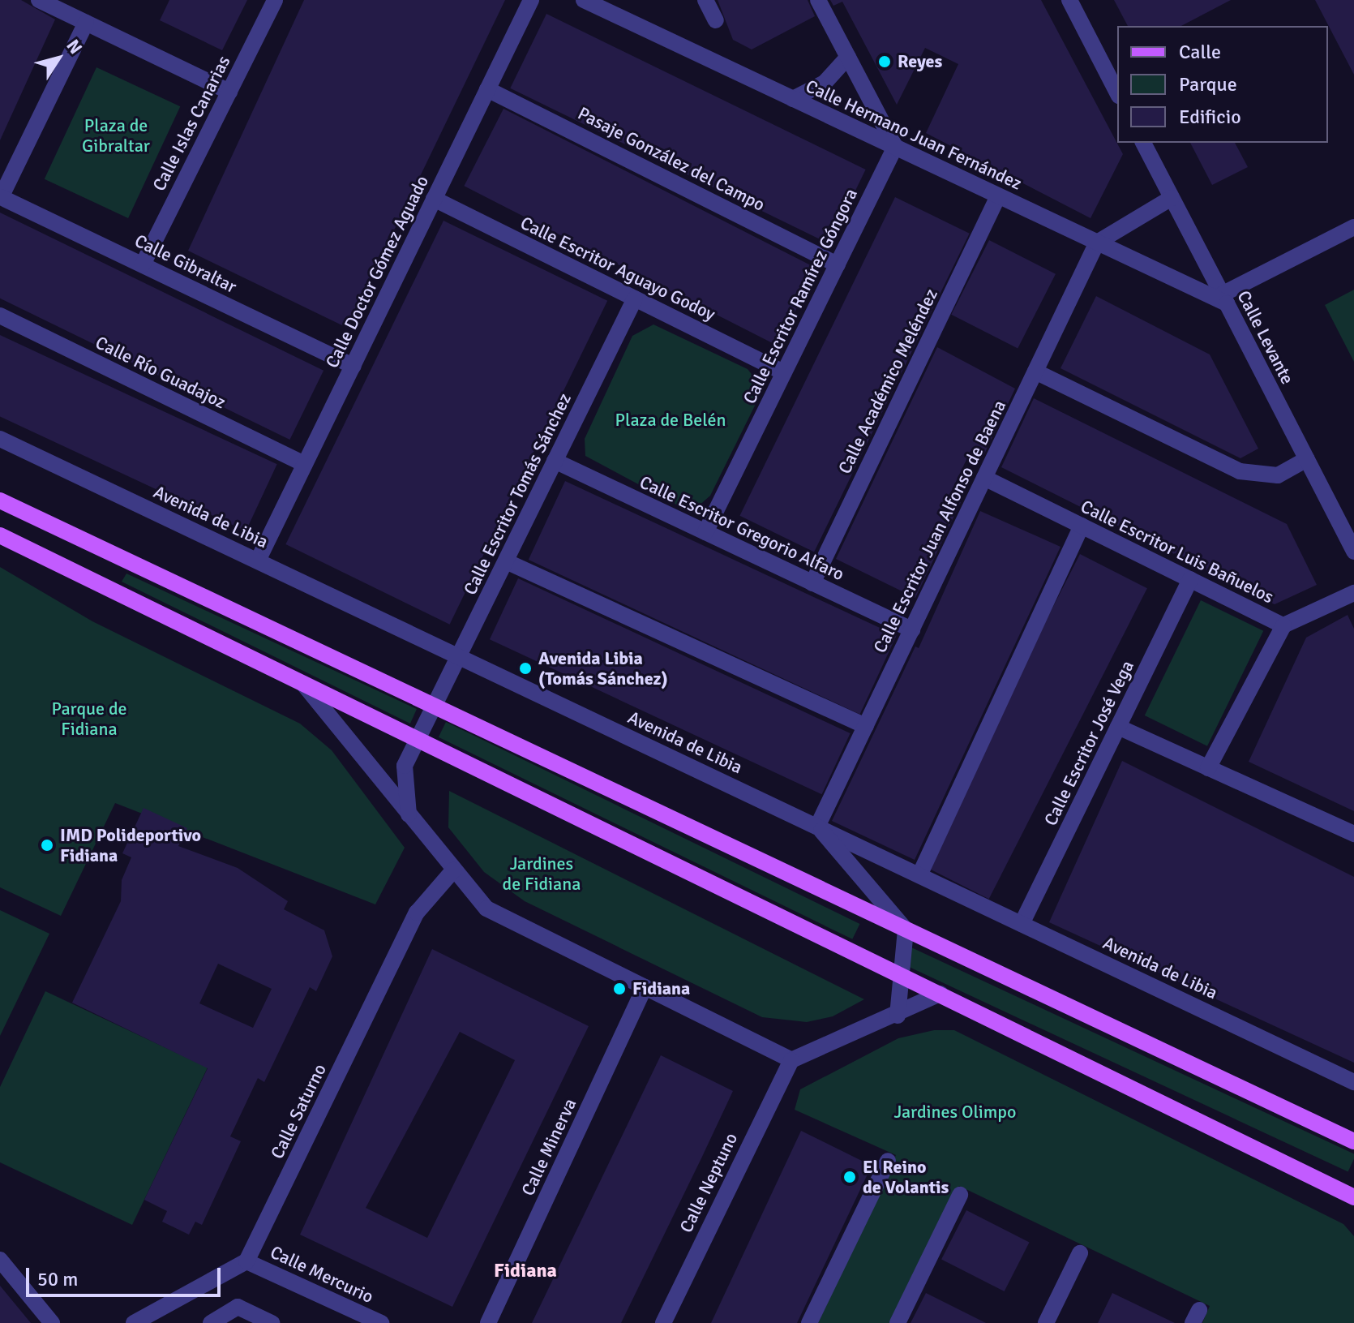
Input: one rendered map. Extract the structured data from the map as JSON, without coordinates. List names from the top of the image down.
{
  "streets": {
    "street": [
      "Calle Islas Canarias",
      "Calle Hermano Juan Fernández",
      "Pasaje González del Campo",
      "Calle Gibraltar",
      "Calle Escritor Aguayo Godoy",
      "Calle Doctor Gómez Aguado",
      "Calle Escritor Ramírez Góngora",
      "Calle Levante",
      "Calle Río Guadajoz",
      "Calle Académico Meléndez",
      "Calle Escritor Tomás Sánchez",
      "Avenida de Libia",
      "Calle Escritor Juan Alfonso de Baena",
      "Calle Escritor Gregorio Alfaro",
      "Calle Escritor Luis Bañuelos",
      "Calle Escritor José Vega",
      "Calle Saturno",
      "Calle Minerva",
      "Calle Neptuno",
      "Calle Mercurio"
    ]
  },
  "crossings": [
    ["Calle Islas Canarias", "Calle Gibraltar"],
    ["Calle Hermano Juan Fernández", "Calle Escritor Ramírez Góngora"],
    ["Calle Hermano Juan Fernández", "Calle Levante"],
    ["Calle Hermano Juan Fernández", "Calle Académico Meléndez"],
    ["Calle Hermano Juan Fernández", "Calle Escritor Juan Alfonso de Baena"],
    ["Pasaje González del Campo", "Calle Doctor Gómez Aguado"],
    ["Pasaje González del Campo", "Calle Escritor Ramírez Góngora"],
    ["Calle Gibraltar", "Calle Doctor Gómez Aguado"],
    ["Calle Escritor Aguayo Godoy", "Calle Doctor Gómez Aguado"],
    ["Calle Escritor Aguayo Godoy", "Calle Escritor Ramírez Góngora"],
    ["Calle Escritor Aguayo Godoy", "Calle Escritor Tomás Sánchez"],
    ["Calle Doctor Gómez Aguado", "Calle Río Guadajoz"],
    ["Calle Doctor Gómez Aguado", "Avenida de Libia"],
    ["Calle Escritor Ramírez Góngora", "Calle Escritor Gregorio Alfaro"],
    ["Calle Académico Meléndez", "Calle Escritor Gregorio Alfaro"],
    ["Calle Escritor Tomás Sánchez", "Avenida de Libia"],
    ["Calle Escritor Tomás Sánchez", "Calle Escritor Gregorio Alfaro"],
    ["Avenida de Libia", "Calle Escritor Juan Alfonso de Baena"],
    ["Avenida de Libia", "Calle Escritor José Vega"],
    ["Calle Escritor Juan Alfonso de Baena", "Calle Escritor Gregorio Alfaro"],
    ["Calle Escritor Juan Alfonso de Baena", "Calle Escritor Luis Bañuelos"],
    ["Calle Escritor Luis Bañuelos", "Calle Escritor José Vega"],
    ["Calle Saturno", "Calle Mercurio"]
  ],
  "districts": ["Fidiana"],
  "parks": [
    "Plaza de Gibraltar",
    "Plaza de Belén",
    "Parque de Fidiana",
    "Jardines de Fidiana",
    "Jardines Olimpo"
  ],
  "places": [
    "Reyes",
    "Avenida Libia (Tomás Sánchez)",
    "IMD Polideportivo Fidiana",
    "Fidiana",
    "El Reino de Volantis"
  ],
  "legend": ["Calle", "Parque", "Edificio"],
  "scale_bar": "50 m",
  "north": "top right"
}
